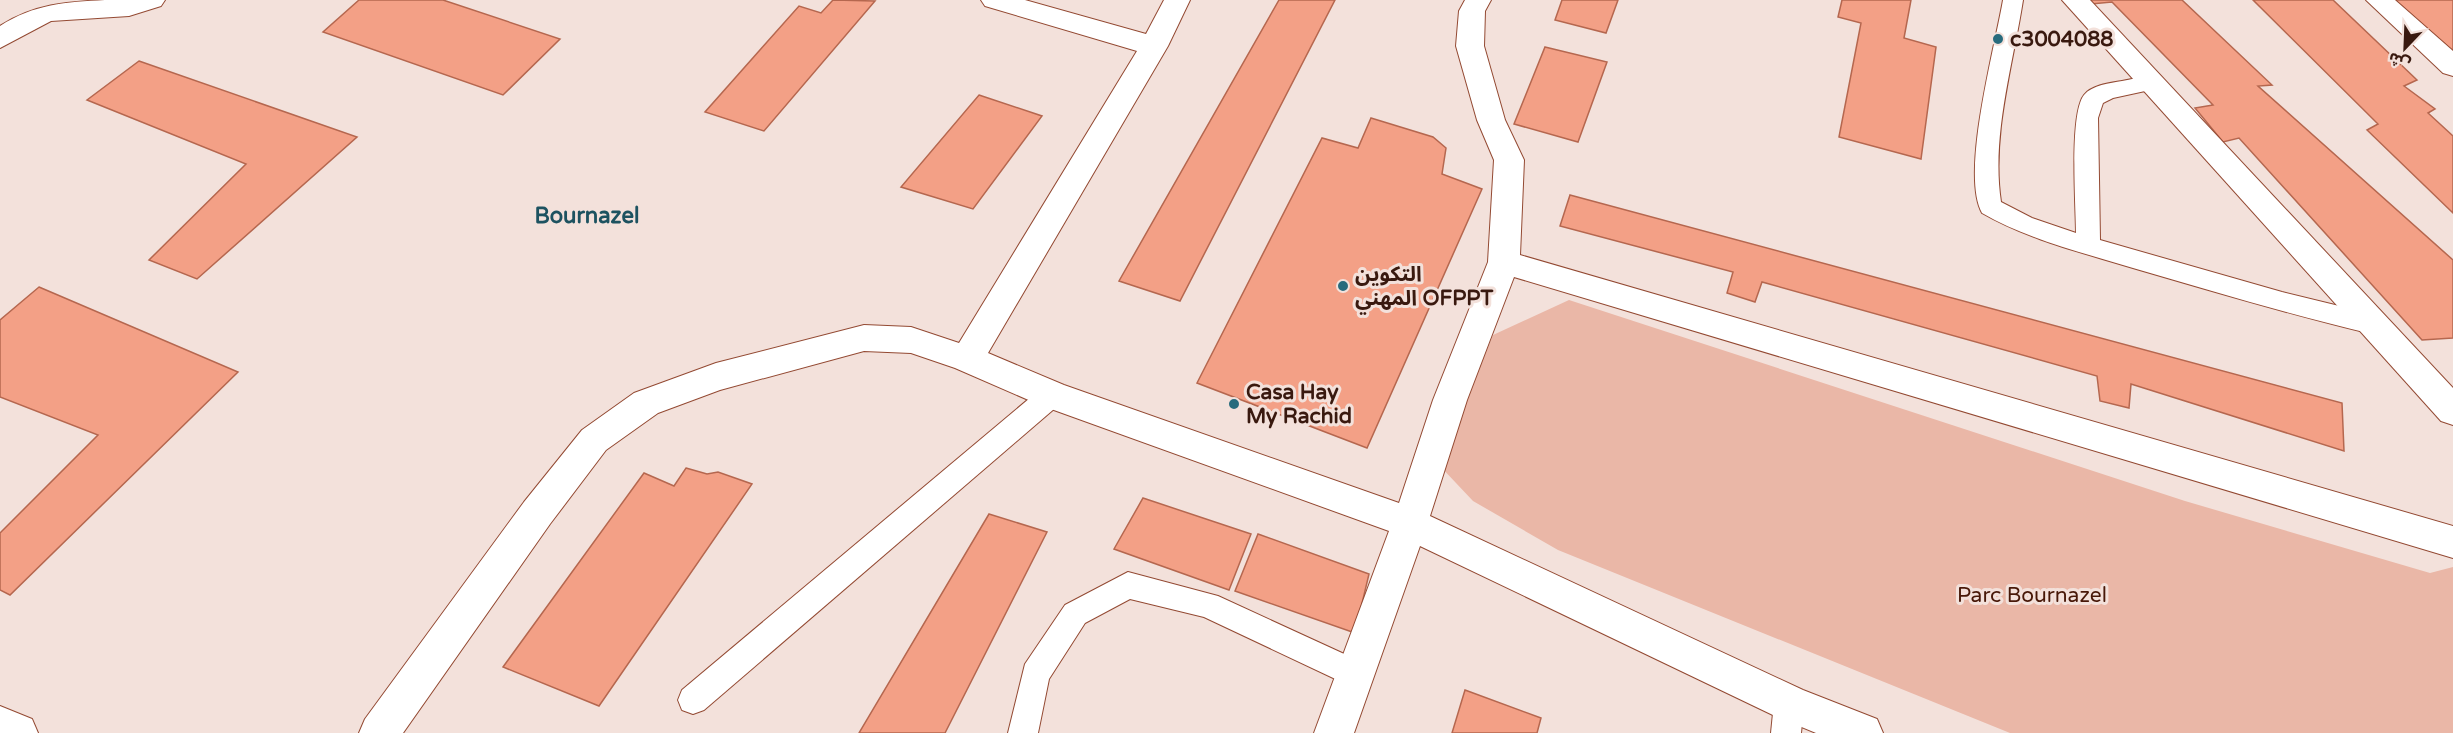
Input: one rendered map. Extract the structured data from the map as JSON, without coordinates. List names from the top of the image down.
{
  "districts": ["Bournazel"],
  "parks": ["Parc Bournazel"],
  "places": ["c3004088", "التكوين المهني OFPPT", "Casa Hay My Rachid"],
  "north": "bottom left"
}
